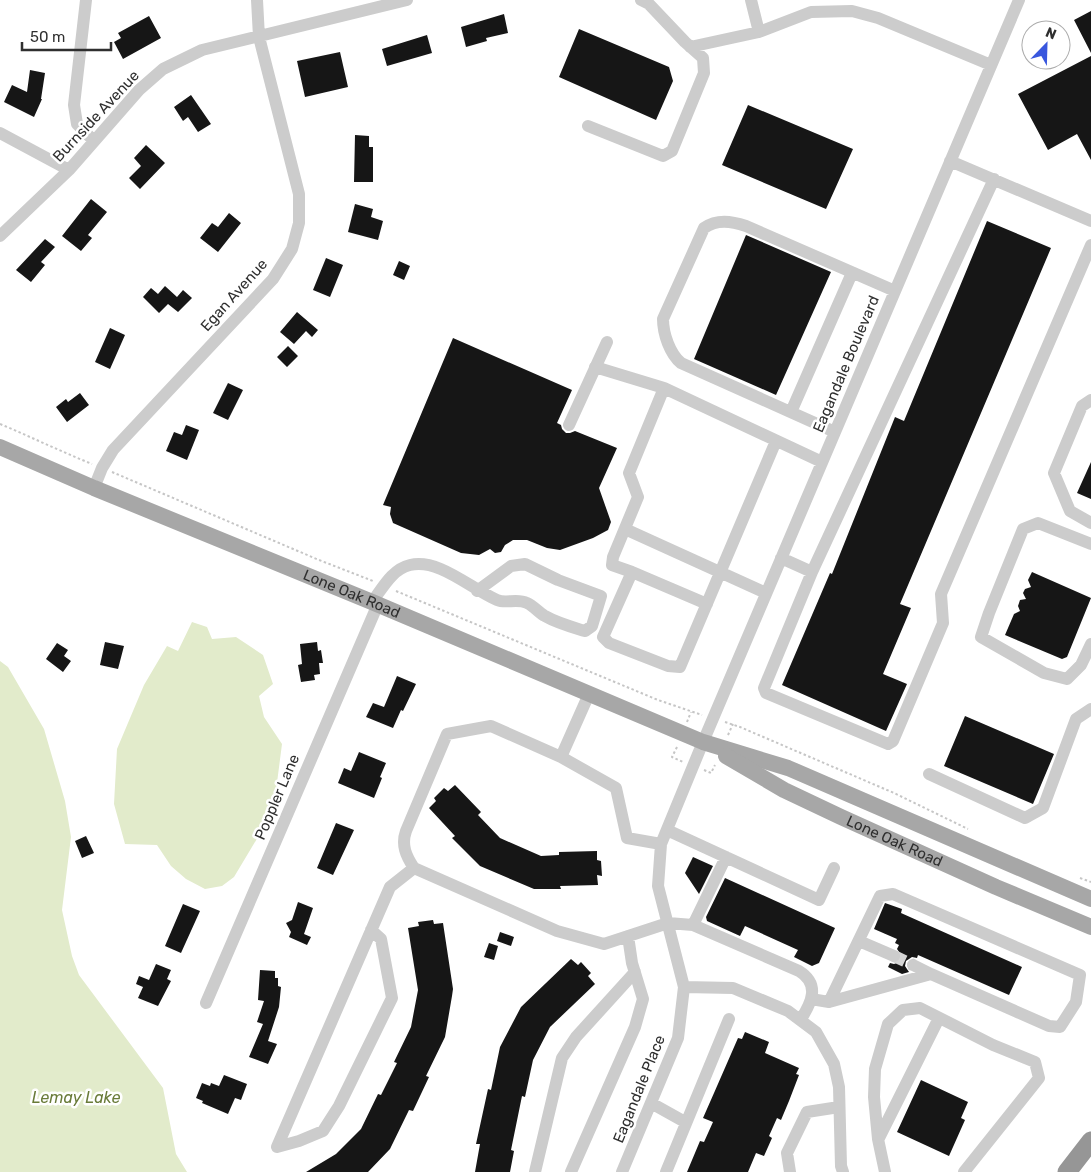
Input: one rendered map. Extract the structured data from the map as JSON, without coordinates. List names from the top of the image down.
{
  "streets": {
    "main road": ["Lone Oak Road"],
    "street": [
      "Burnside Avenue",
      "Egan Avenue",
      "Eagandale Boulevard",
      "Poppler Lane",
      "Eagandale Place"
    ]
  },
  "crossings": [
    ["Burnside Avenue", "Egan Avenue"],
    ["Egan Avenue", "Lone Oak Road"],
    ["Eagandale Boulevard", "Lone Oak Road"],
    ["Eagandale Boulevard", "Eagandale Place"],
    ["Lone Oak Road", "Poppler Lane"],
    ["Lone Oak Road", "Eagandale Place"]
  ],
  "water": ["Lemay Lake"],
  "scale_bar": "50 m",
  "north": "top right"
}
